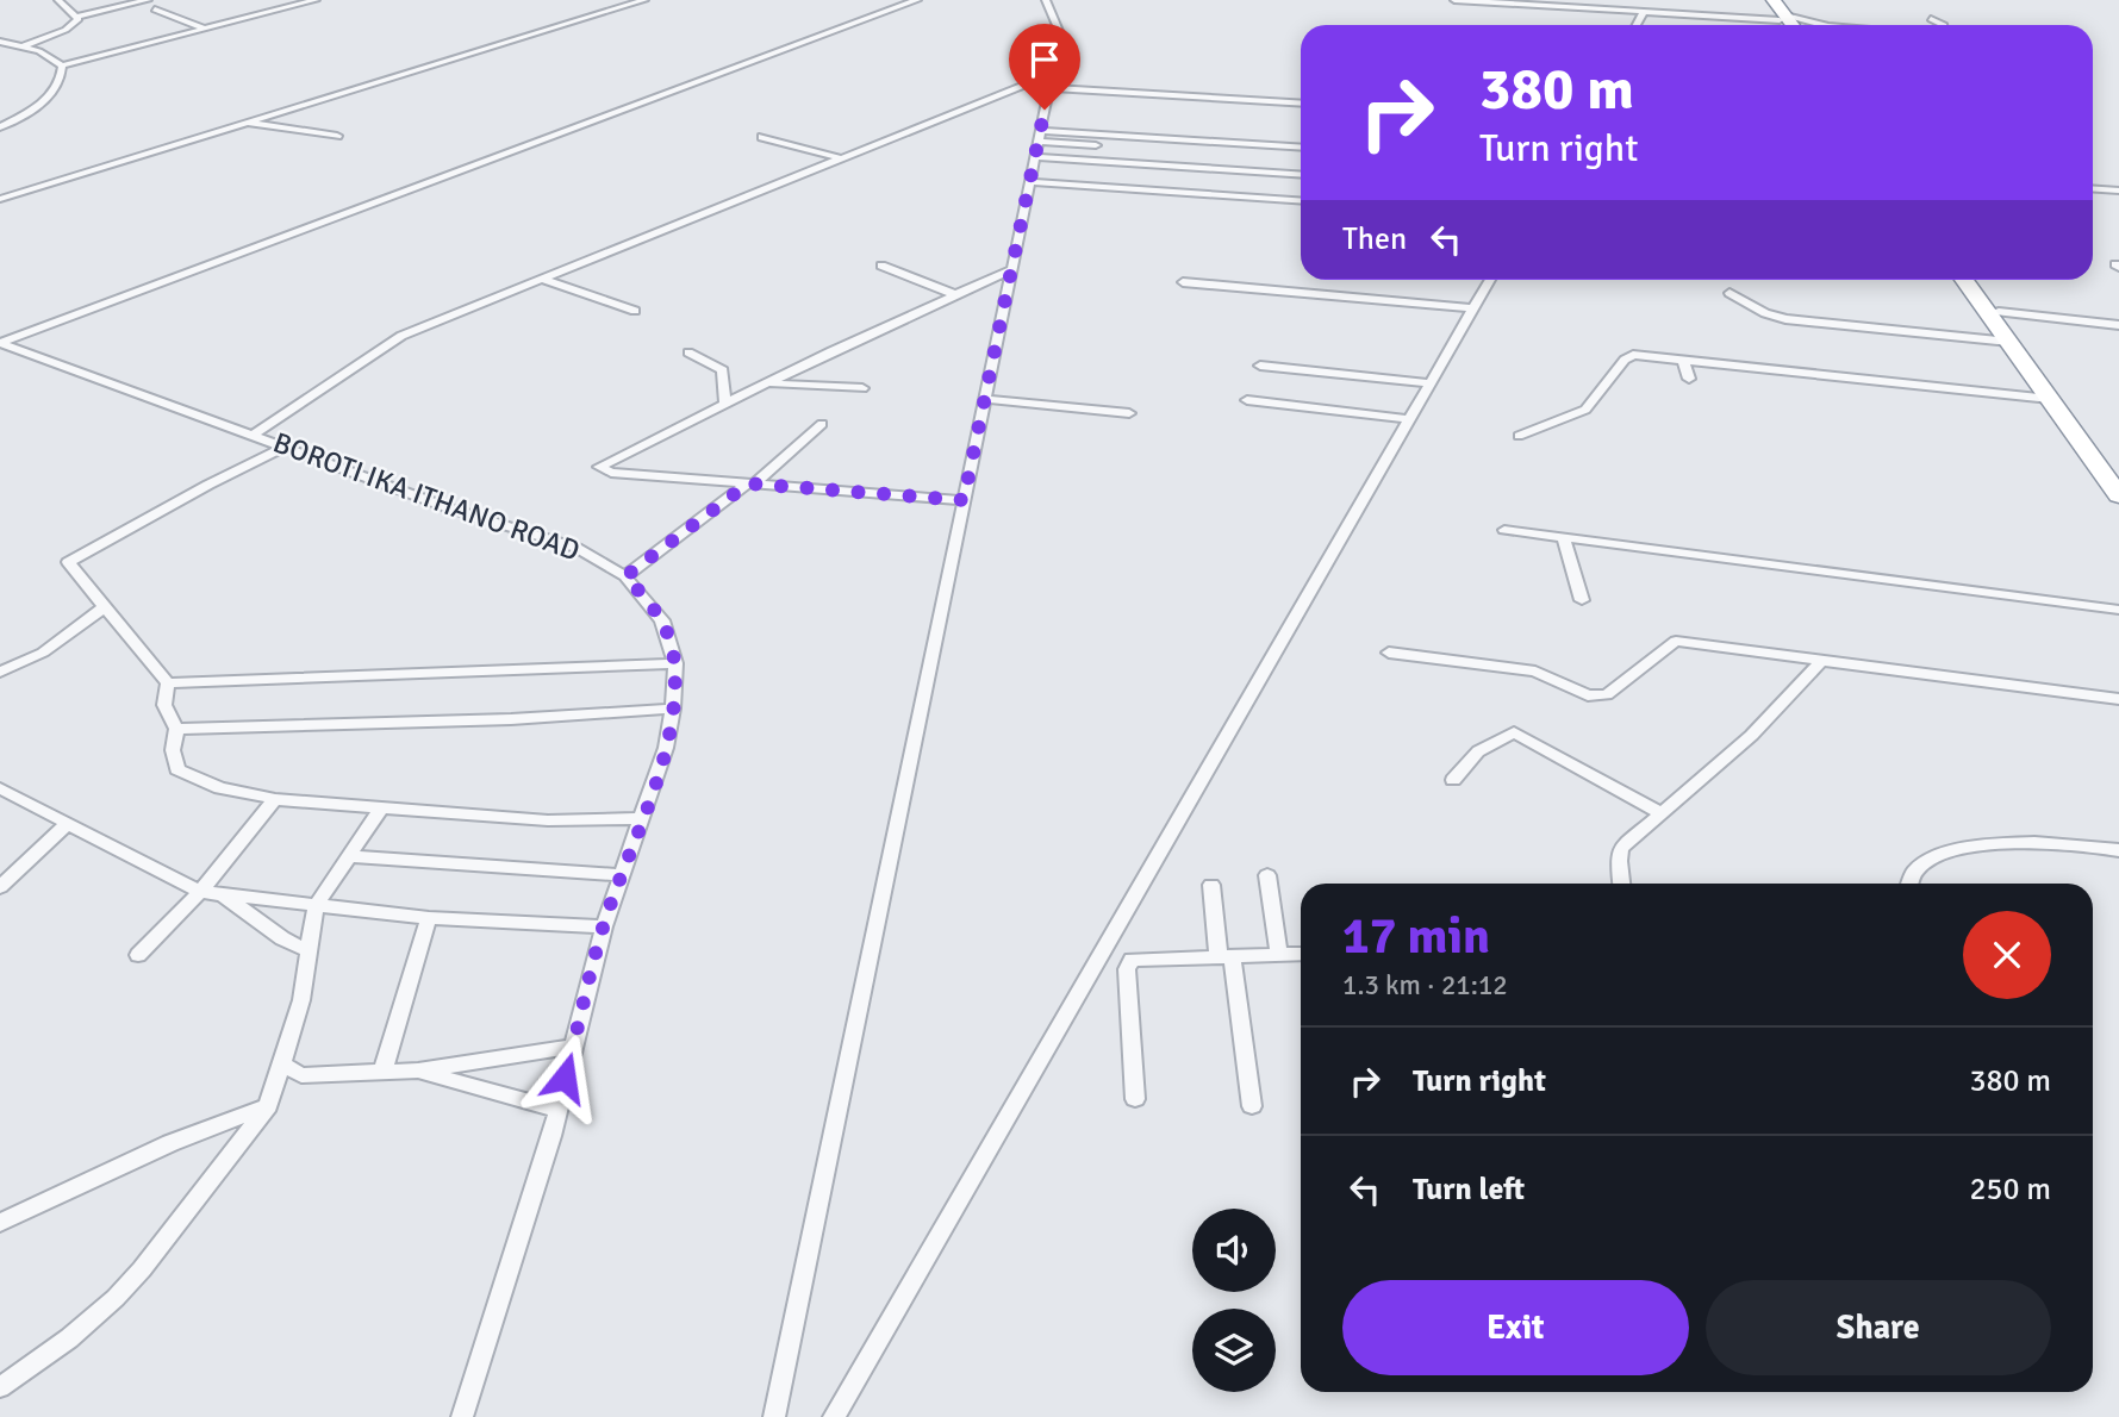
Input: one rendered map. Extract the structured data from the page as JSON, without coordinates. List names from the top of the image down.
{
  "streets": {
    "street": ["BOROTI IKA ITHANO ROAD"]
  },
  "page": {
    "turn": ["380 m", "Turn right"],
    "then": "Then",
    "heading": ["17 min", "1.3 km · 21:12"],
    "list": [
      {
        "name": "Turn right",
        "value": "380 m"
      },
      {
        "name": "Turn left",
        "value": "250 m"
      }
    ],
    "buttons": ["Exit", "Share"]
  }
}
